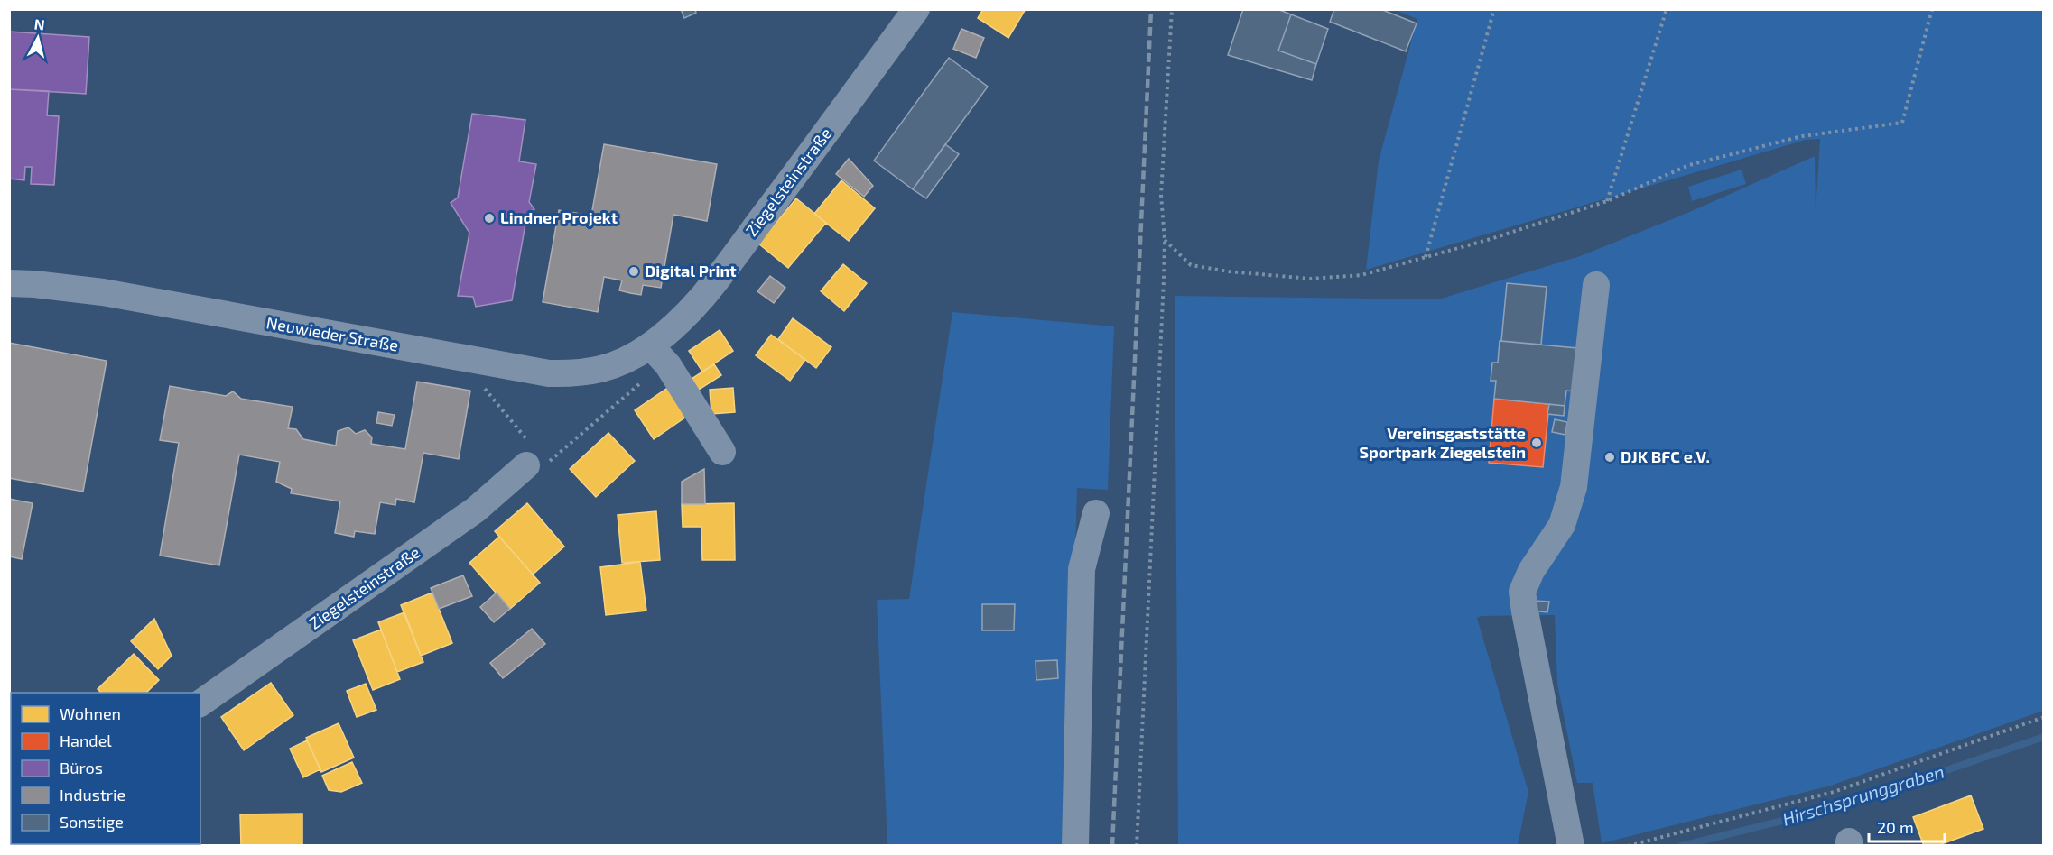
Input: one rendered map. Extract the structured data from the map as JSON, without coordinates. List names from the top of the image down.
{
  "streets": {
    "street": ["Ziegelsteinstraße", "Neuwieder Straße"]
  },
  "crossings": [
    ["Ziegelsteinstraße", "Neuwieder Straße"]
  ],
  "water": ["Hirschsprunggraben"],
  "places": [
    "Lindner Projekt",
    "Digital Print",
    "Vereinsgaststätte Sportpark Ziegelstein",
    "DJK BFC e.V."
  ],
  "legend": [
    "Wohnen",
    "Handel",
    "Büros",
    "Industrie",
    "Sonstige"
  ],
  "scale_bar": "20 m",
  "north": "top"
}
